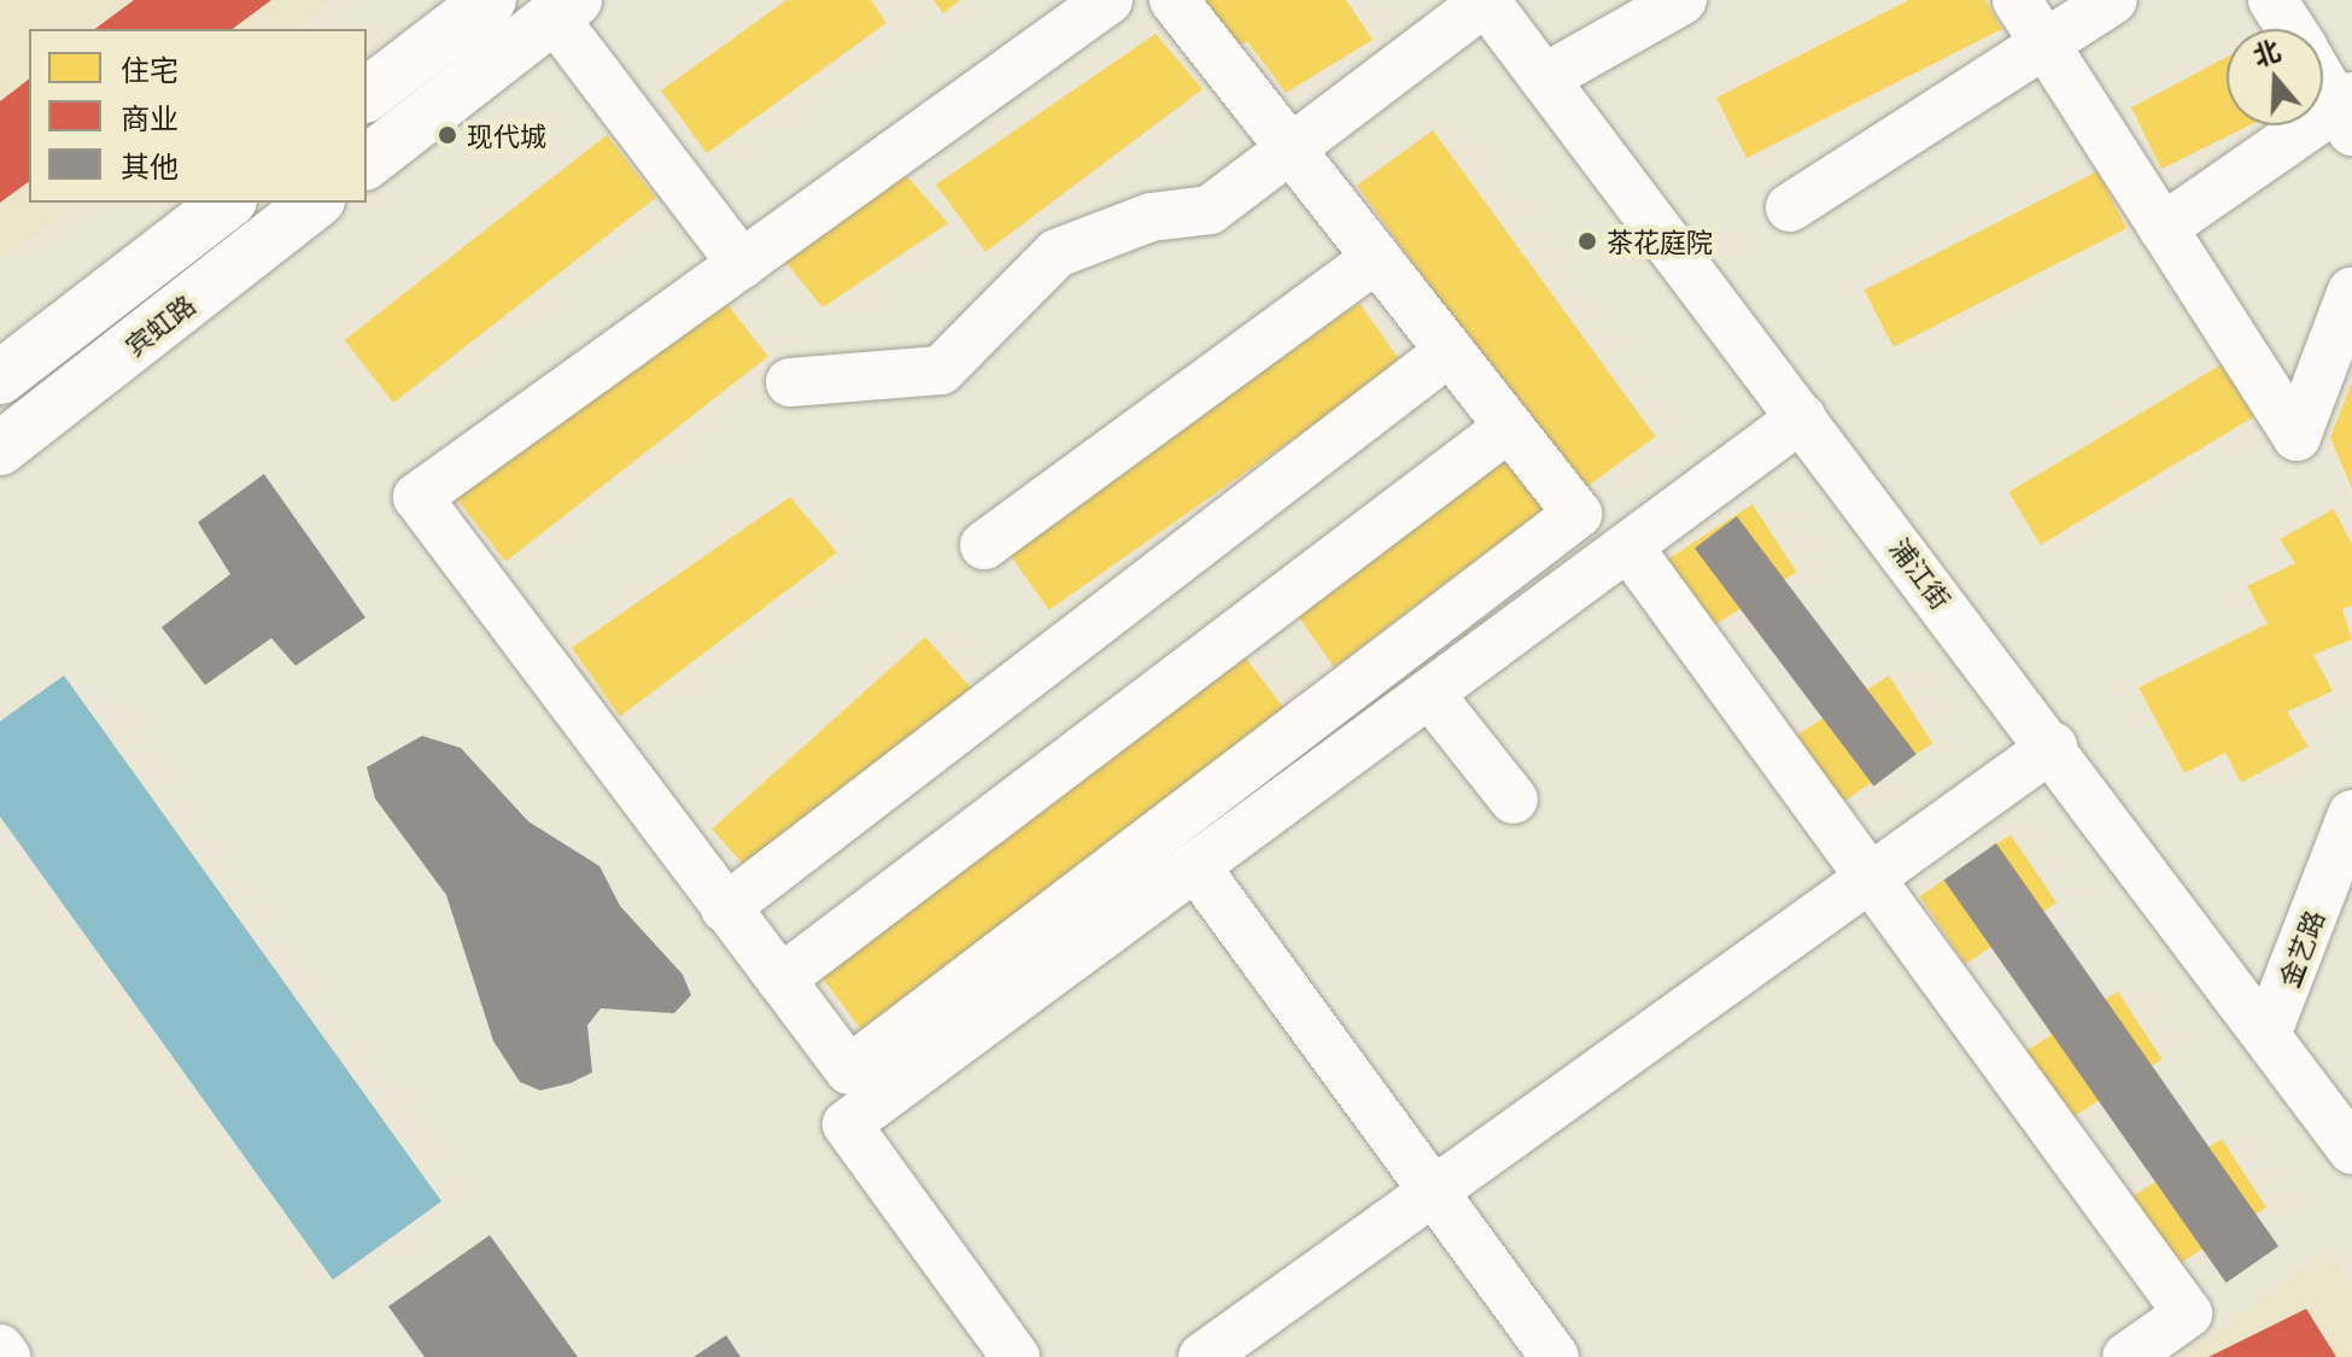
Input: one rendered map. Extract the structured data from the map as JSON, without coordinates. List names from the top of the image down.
{
  "streets": {
    "main road": ["宾虹路"],
    "street": ["浦江街", "金艺路"]
  },
  "crossings": [
    ["浦江街", "金艺路"]
  ],
  "places": ["现代城", "茶花庭院"],
  "legend": ["住宅", "商业", "其他"],
  "north": "top"
}
